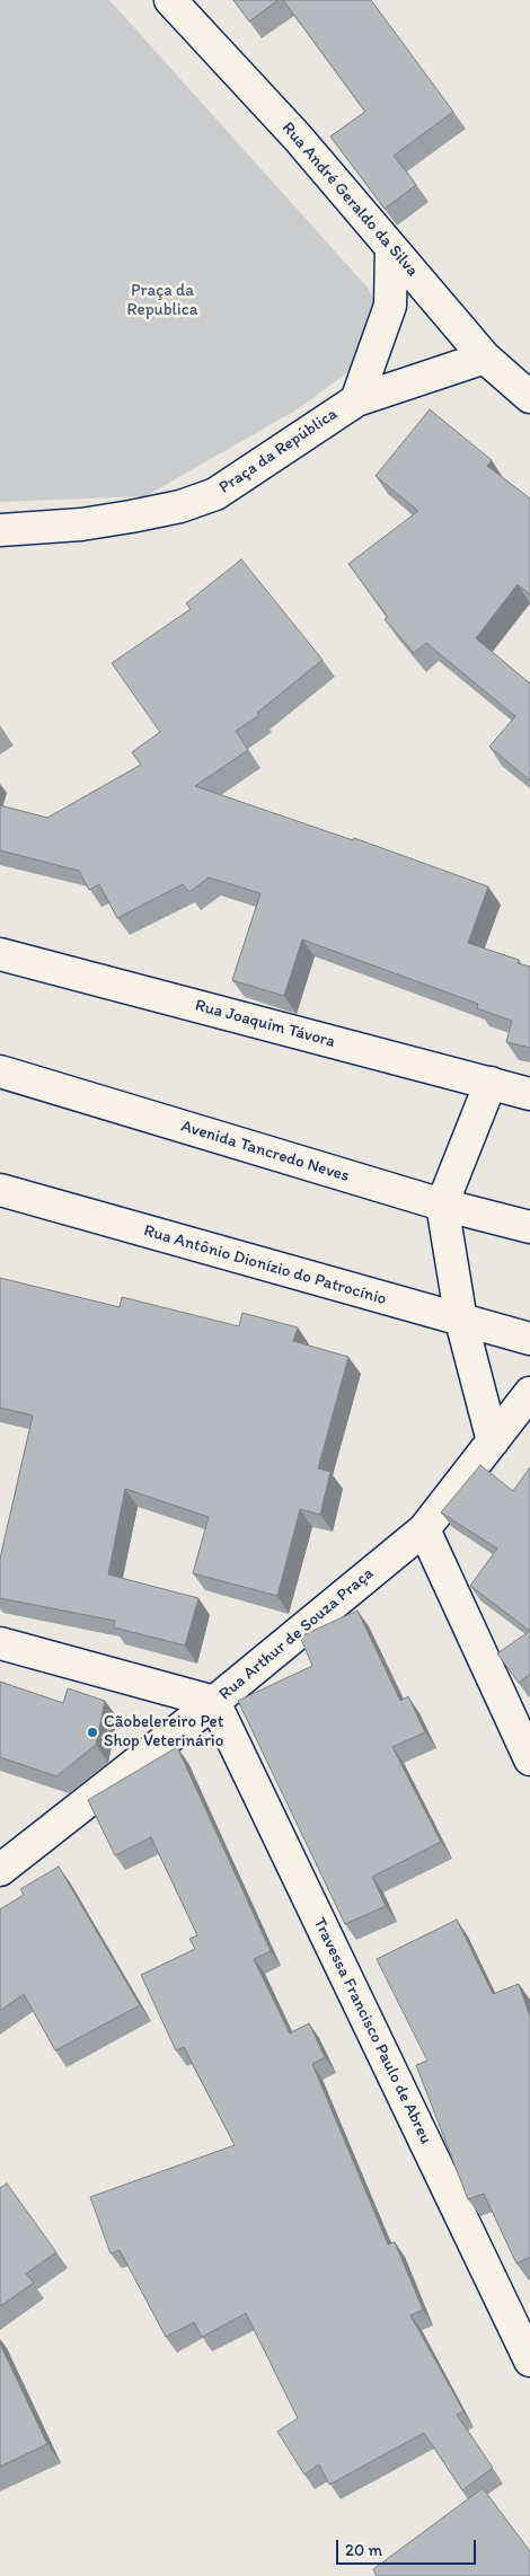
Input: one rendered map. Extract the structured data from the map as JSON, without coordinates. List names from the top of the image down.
{
  "streets": {
    "street": [
      "Rua André Geraldo da Silva",
      "Praça da República",
      "Rua Joaquim Távora",
      "Avenida Tancredo Neves",
      "Rua Antônio Dionízio do Patrocínio",
      "Rua Arthur de Souza Praça",
      "Travessa Francisco Paulo de Abreu"
    ]
  },
  "crossings": [
    ["Rua André Geraldo da Silva", "Praça da República"],
    ["Rua Arthur de Souza Praça", "Travessa Francisco Paulo de Abreu"]
  ],
  "parks": ["Praça da Republica"],
  "places": ["Cãobelereiro Pet Shop Veterinário"],
  "scale_bar": "20 m"
}
